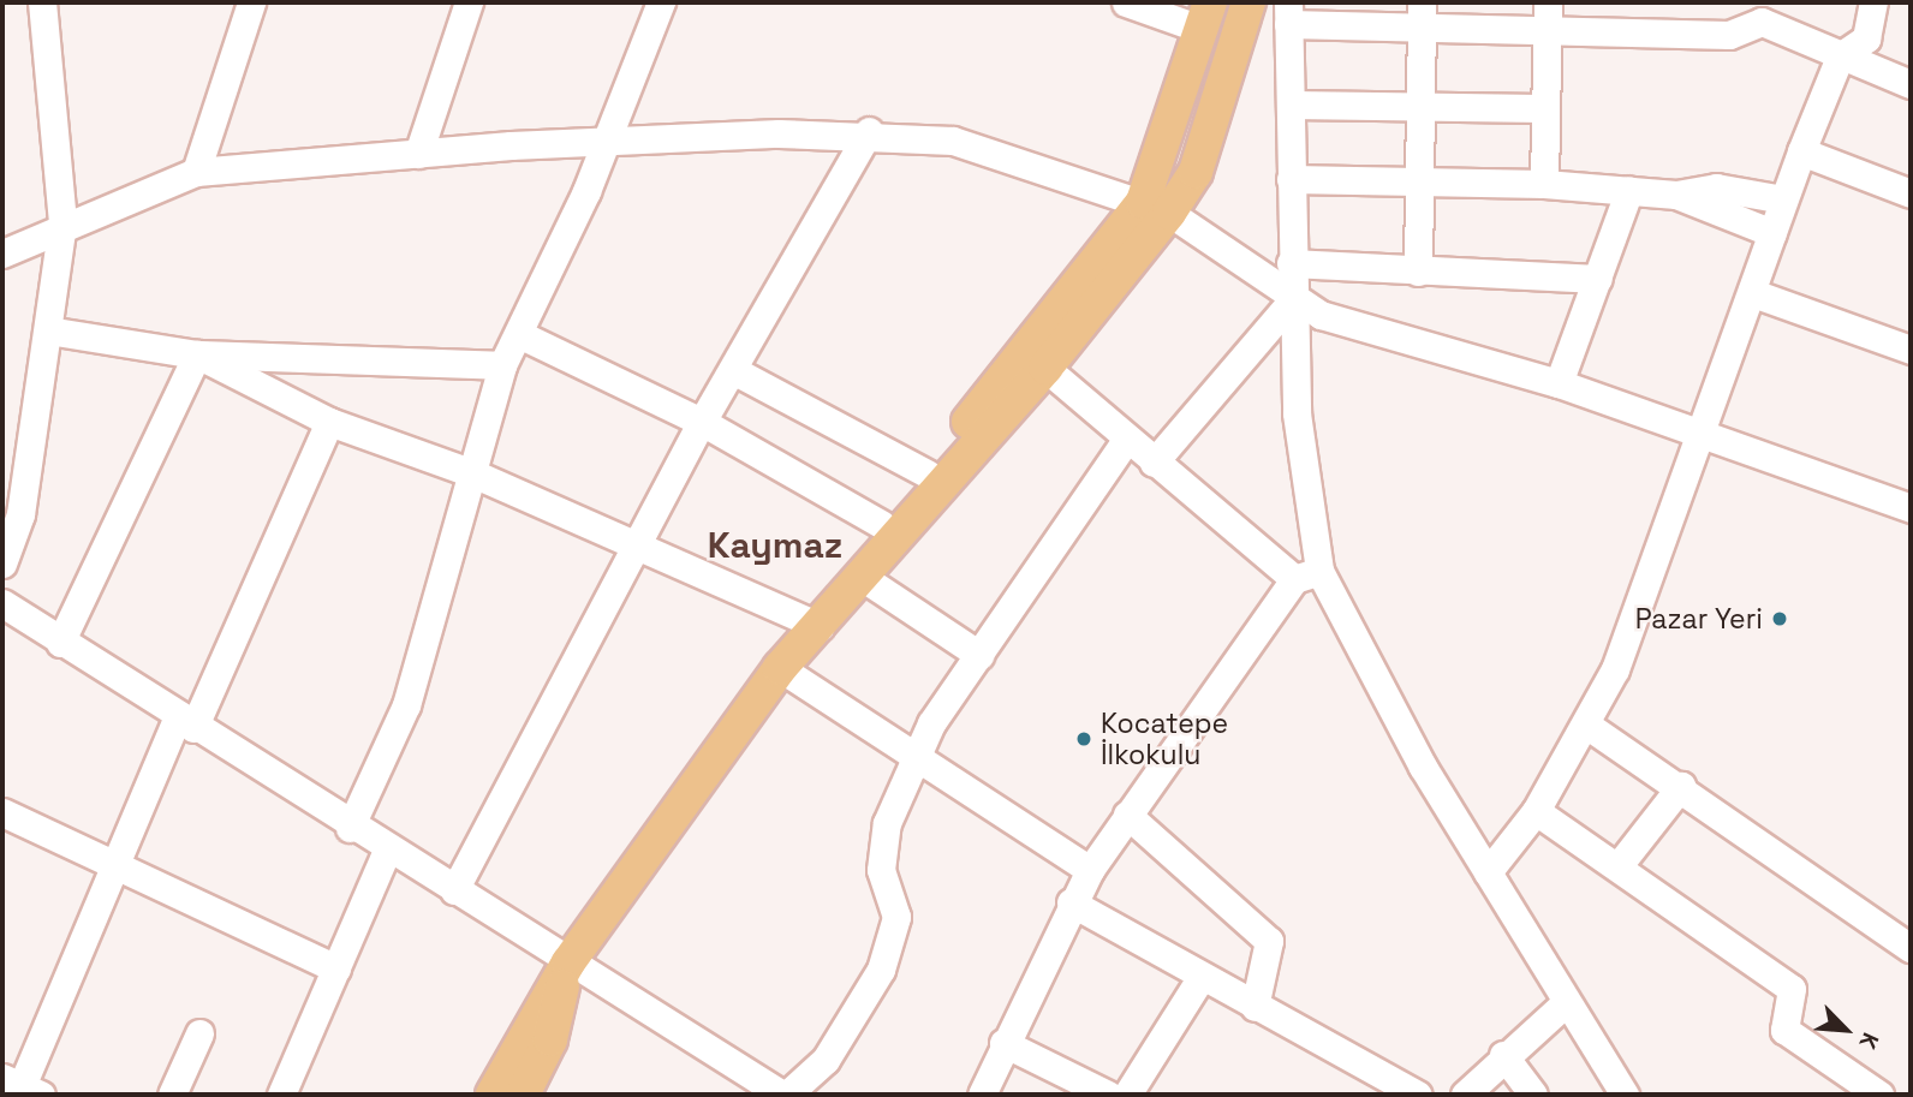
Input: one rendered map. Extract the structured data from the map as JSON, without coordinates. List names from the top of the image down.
{
  "districts": ["Kaymaz"],
  "places": ["Pazar Yeri", "Kocatepe İlkokulu"],
  "north": "bottom right"
}
